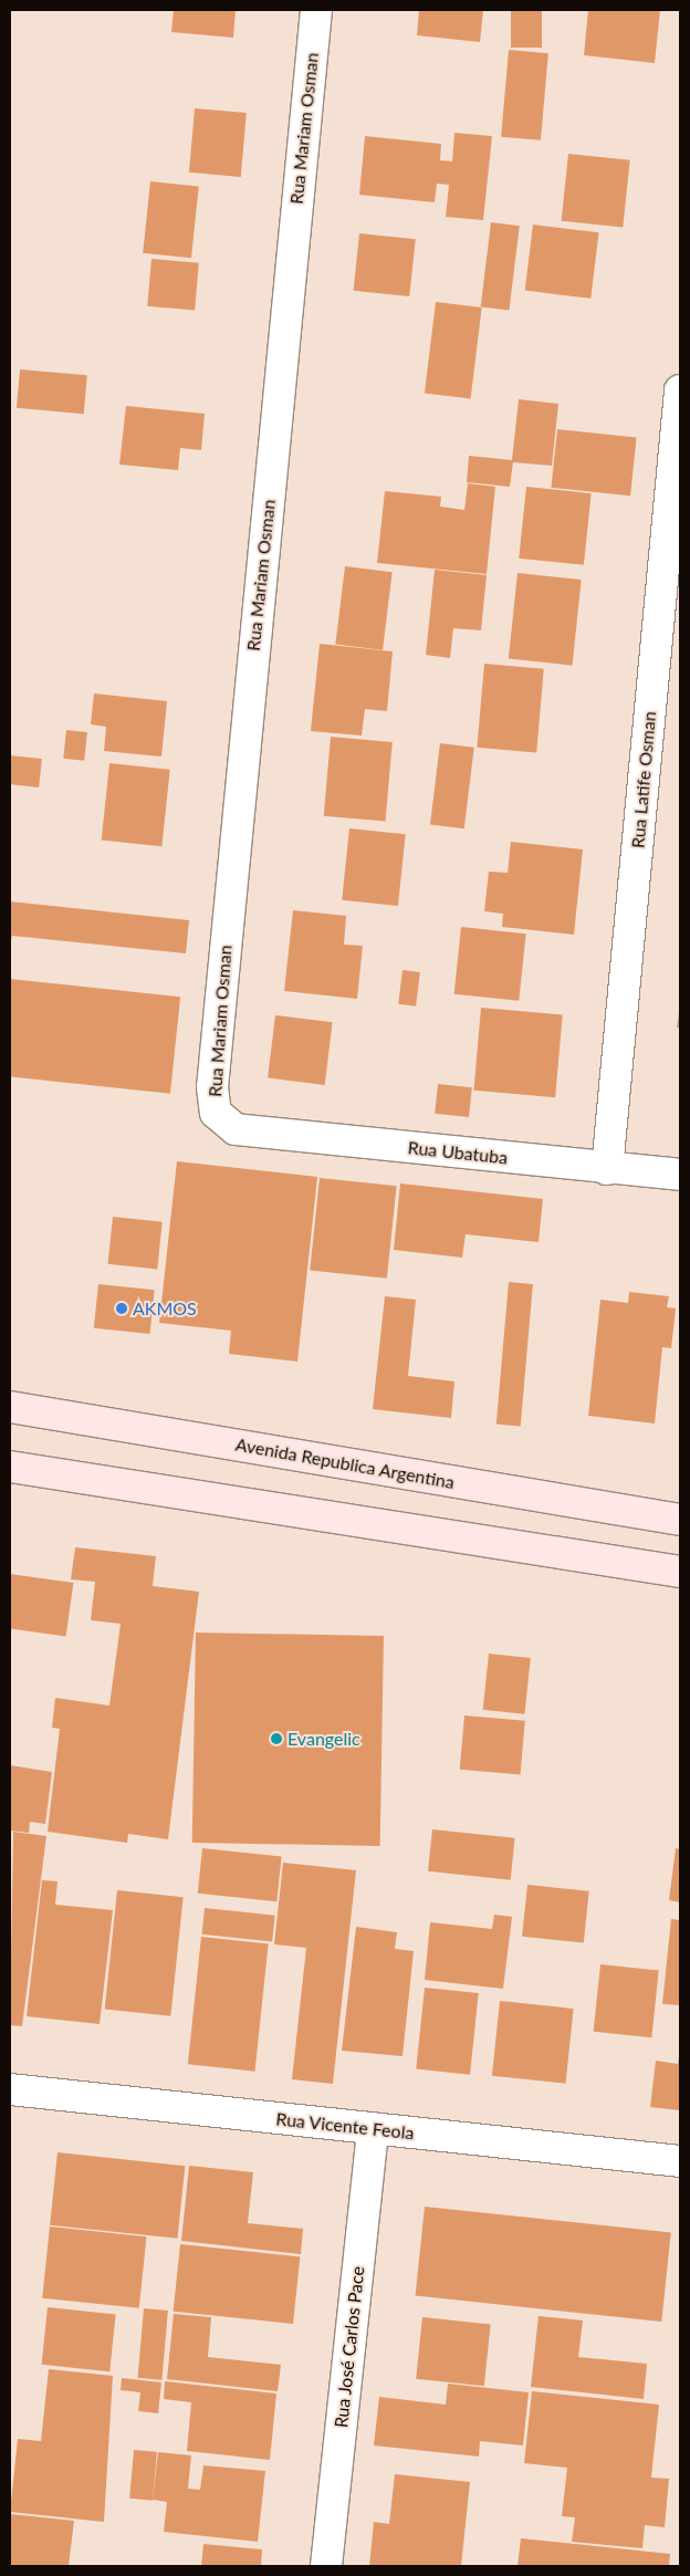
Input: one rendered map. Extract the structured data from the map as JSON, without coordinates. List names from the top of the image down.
{
  "streets": {
    "main road": ["Avenida Republica Argentina"],
    "street": [
      "Rua Mariam Osman",
      "Rua Latife Osman",
      "Rua Ubatuba",
      "Rua Vicente Feola",
      "Rua José Carlos Pace"
    ]
  },
  "crossings": [
    ["Rua Mariam Osman", "Rua Ubatuba"],
    ["Rua Latife Osman", "Rua Ubatuba"],
    ["Rua Vicente Feola", "Rua José Carlos Pace"]
  ],
  "places": ["AKMOS", "Evangelic"]
}
